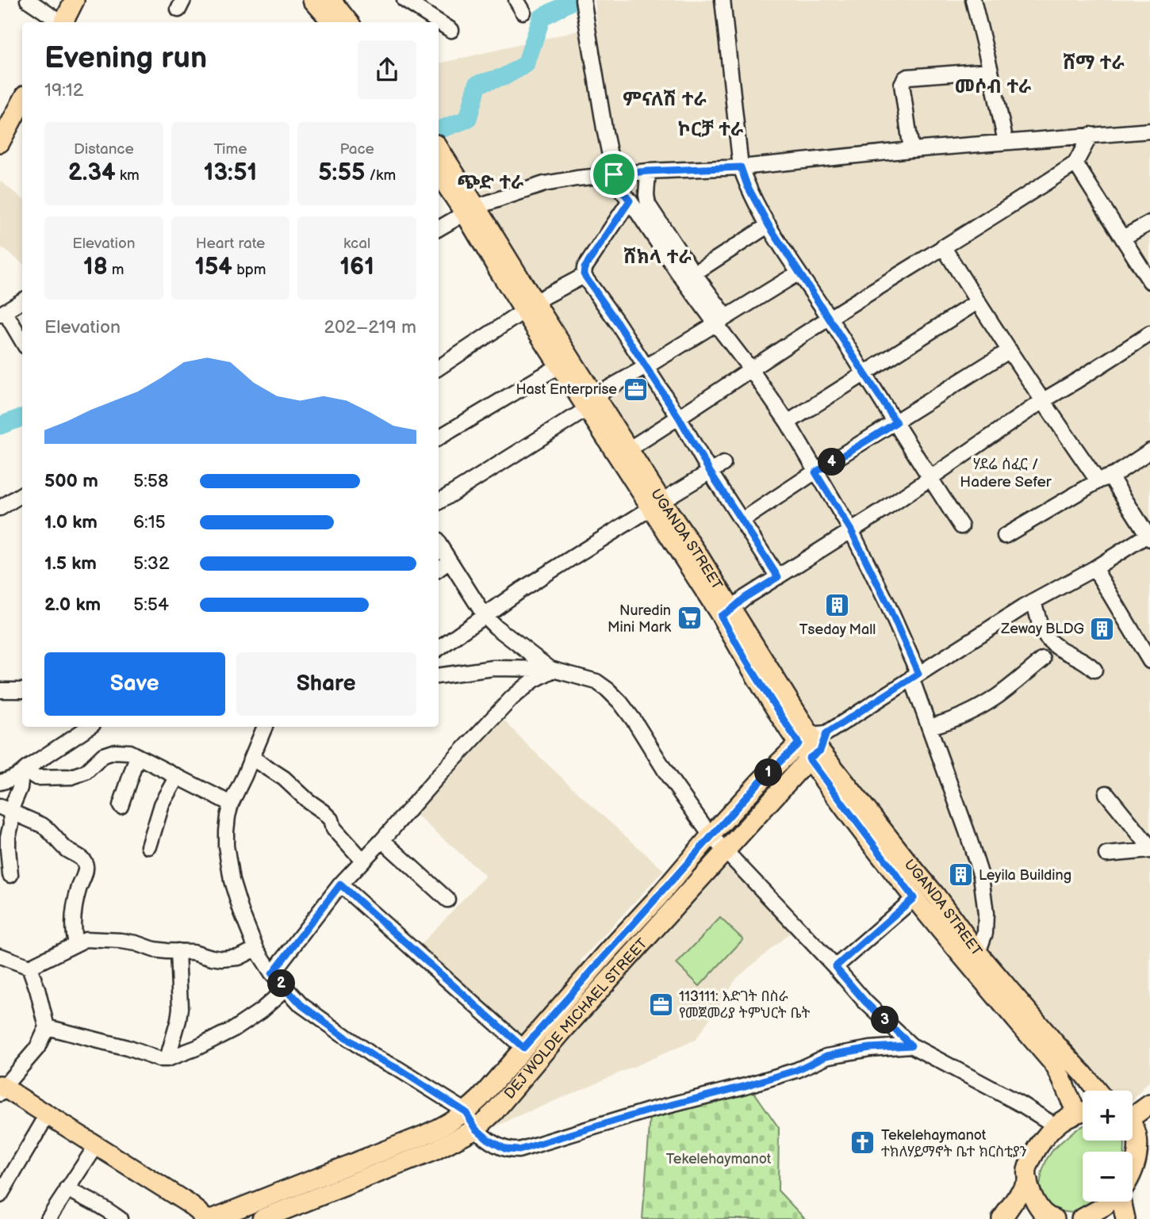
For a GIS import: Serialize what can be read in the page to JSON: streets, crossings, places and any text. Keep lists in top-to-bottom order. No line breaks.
{"streets":{"main road":["UGANDA STREET","DEJ WOLDE MICHAEL STREET"]},"crossings":[["UGANDA STREET","DEJ WOLDE MICHAEL STREET"]],"districts":["ሸማ ተራ","መሶብ ተራ","ምናለሽ ተራ","ኮርቻ ተራ","ጭድ ተራ","ሸክላ ተራ","ሃደሬ ሰፈር / Hadere Sefer"],"parks":["Tekelehaymanot"],"places":{"office":["Hast Enterprise","113111: እድገት በስራ የመጀመሪያ ትምህርት ቤት"],"building":["Tseday Mall","Zeway BLDG","Leyila Building"],"supermarket":["Nuredin Mini Mark"],"church":["Tekelehaymanot ተክለሃይማኖት ቤተ ክርስቲያን"]},"page":{"heading":["Evening run","19:12"],"stats":[["Distance","2.34 km"],["Time","13:51"],["Pace","5:55 /km"],["Elevation","18 m"],["Heart rate","154 bpm"],["kcal","161"]],"chart":["Elevation","202–219 m"],"pins":["4","1","2","3"],"list":[{"name":"500 m","note":"5:58"},{"name":"1.0 km","note":"6:15"},{"name":"1.5 km","note":"5:32"},{"name":"2.0 km","note":"5:54"}],"buttons":["Save","Share"],"map_buttons":["+","−"]}}
